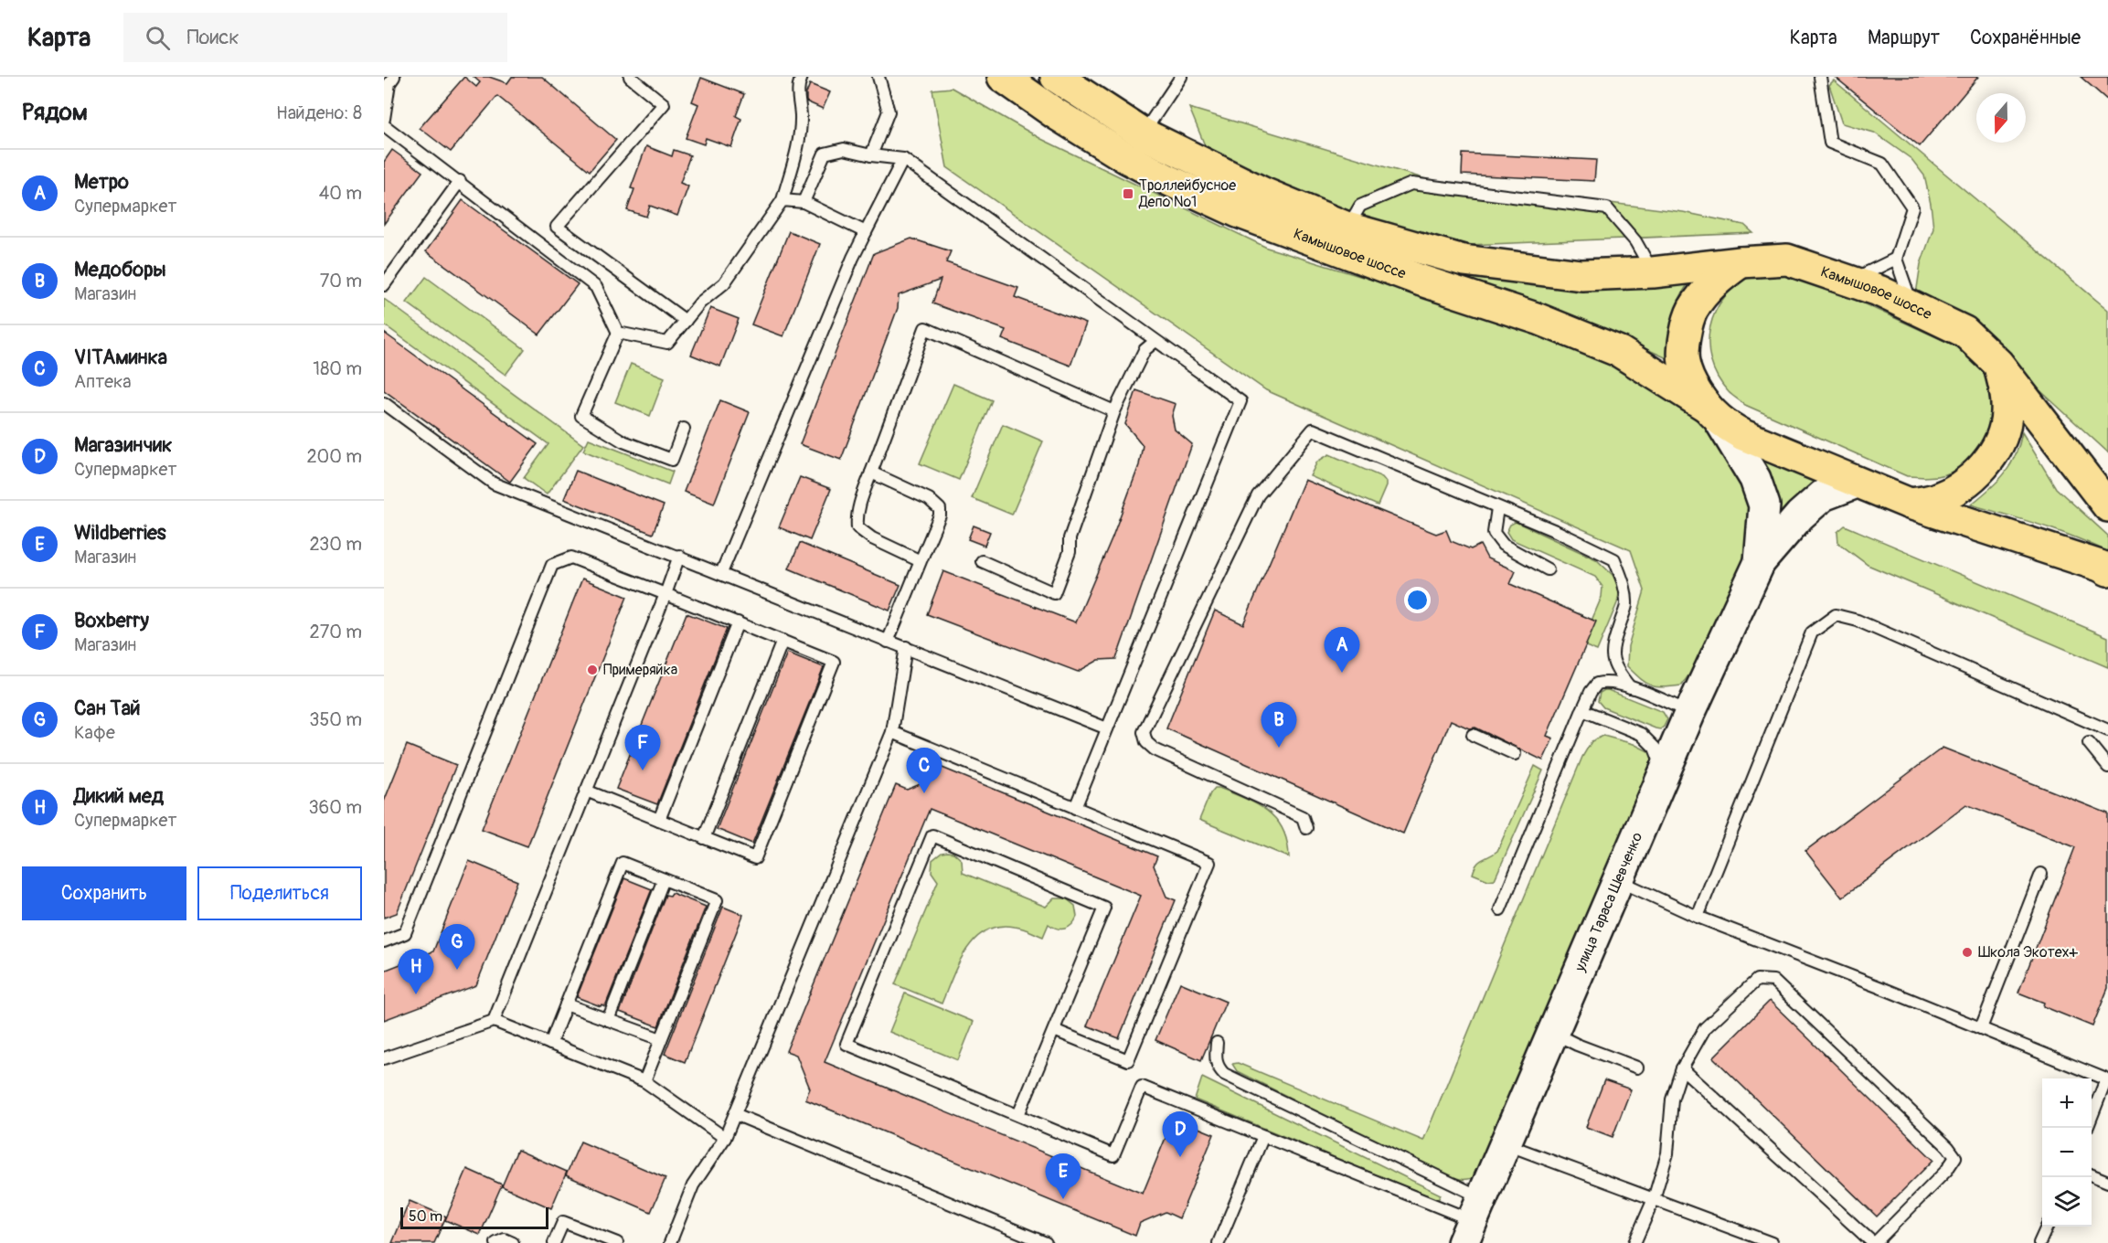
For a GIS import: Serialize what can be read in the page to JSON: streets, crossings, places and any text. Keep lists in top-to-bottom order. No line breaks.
{"streets":{"main road":["Камышовое шоссе","улица Тараса Шевченко"]},"crossings":[["Камышовое шоссе","улица Тараса Шевченко"]],"places":{"transit":["Троллейбусное Депо №1"],"other":["Примеряйка","Школа Экотех+"]},"scale_bar":"50 m","north":"bottom","page":{"header":"Карта","search":"Поиск","nav":["Карта","Маршрут","Сохранённые"],"heading":["Рядом","Найдено: 8"],"list":[{"mark":"A","name":"Метро","note":"Супермаркет","value":"40 m"},{"mark":"B","name":"Медоборы","note":"Магазин","value":"70 m"},{"mark":"C","name":"VITAминка","note":"Аптека","value":"180 m"},{"mark":"D","name":"Магазинчик","note":"Супермаркет","value":"200 m"},{"mark":"E","name":"Wildberries","note":"Магазин","value":"230 m"},{"mark":"F","name":"Boxberry","note":"Магазин","value":"270 m"},{"mark":"G","name":"Сан Тай","note":"Кафе","value":"350 m"},{"mark":"H","name":"Дикий мед","note":"Супермаркет","value":"360 m"}],"pins":["A","B","F","C","G","H","D","E"],"buttons":["Сохранить","Поделиться"],"map_buttons":["+","−"],"scale":"50 m"}}
